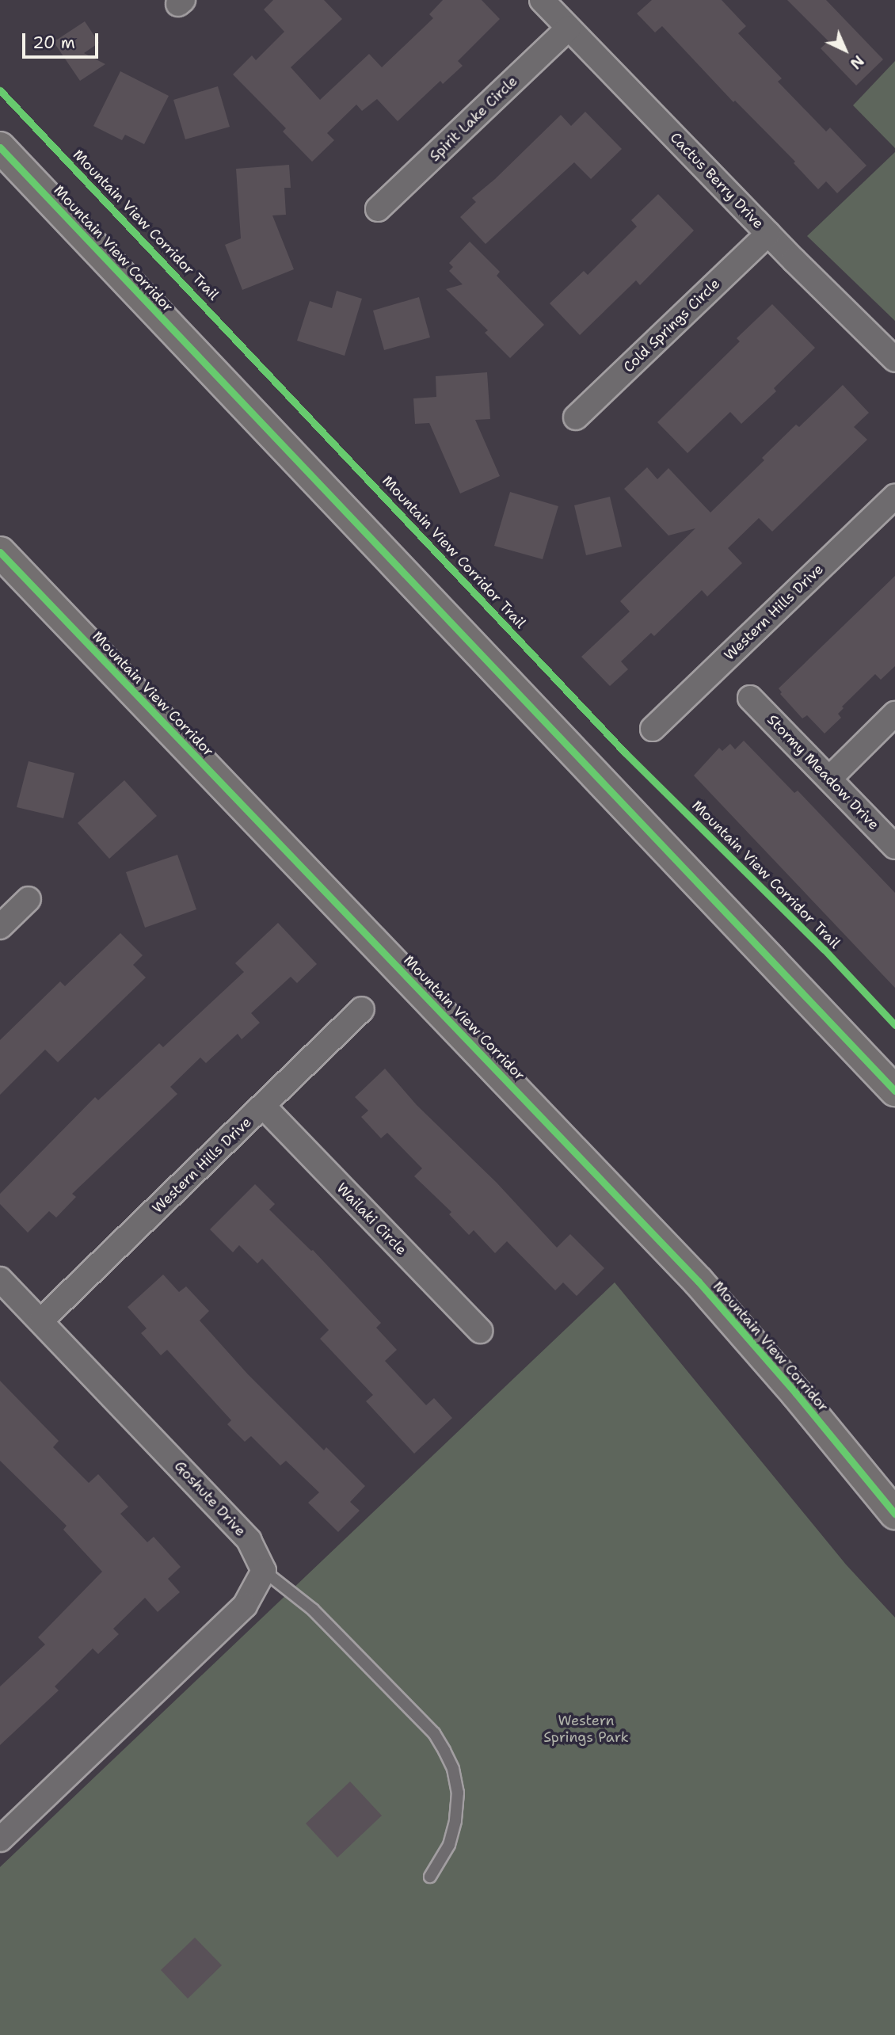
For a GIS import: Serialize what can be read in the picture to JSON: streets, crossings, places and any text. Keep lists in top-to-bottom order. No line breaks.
{"streets":{"highway":["Mountain View Corridor"],"street":["Spirit Lake Circle","Cactus Berry Drive","Cold Springs Circle","Western Hills Drive","Stormy Meadow Drive","Wailaki Circle","Goshute Drive"],"cycle path":["Mountain View Corridor Trail"]},"crossings":[["Spirit Lake Circle","Cactus Berry Drive"],["Cactus Berry Drive","Cold Springs Circle"],["Western Hills Drive","Wailaki Circle"],["Western Hills Drive","Goshute Drive"]],"parks":["Western Springs Park"],"scale_bar":"20 m","north":"bottom right"}
